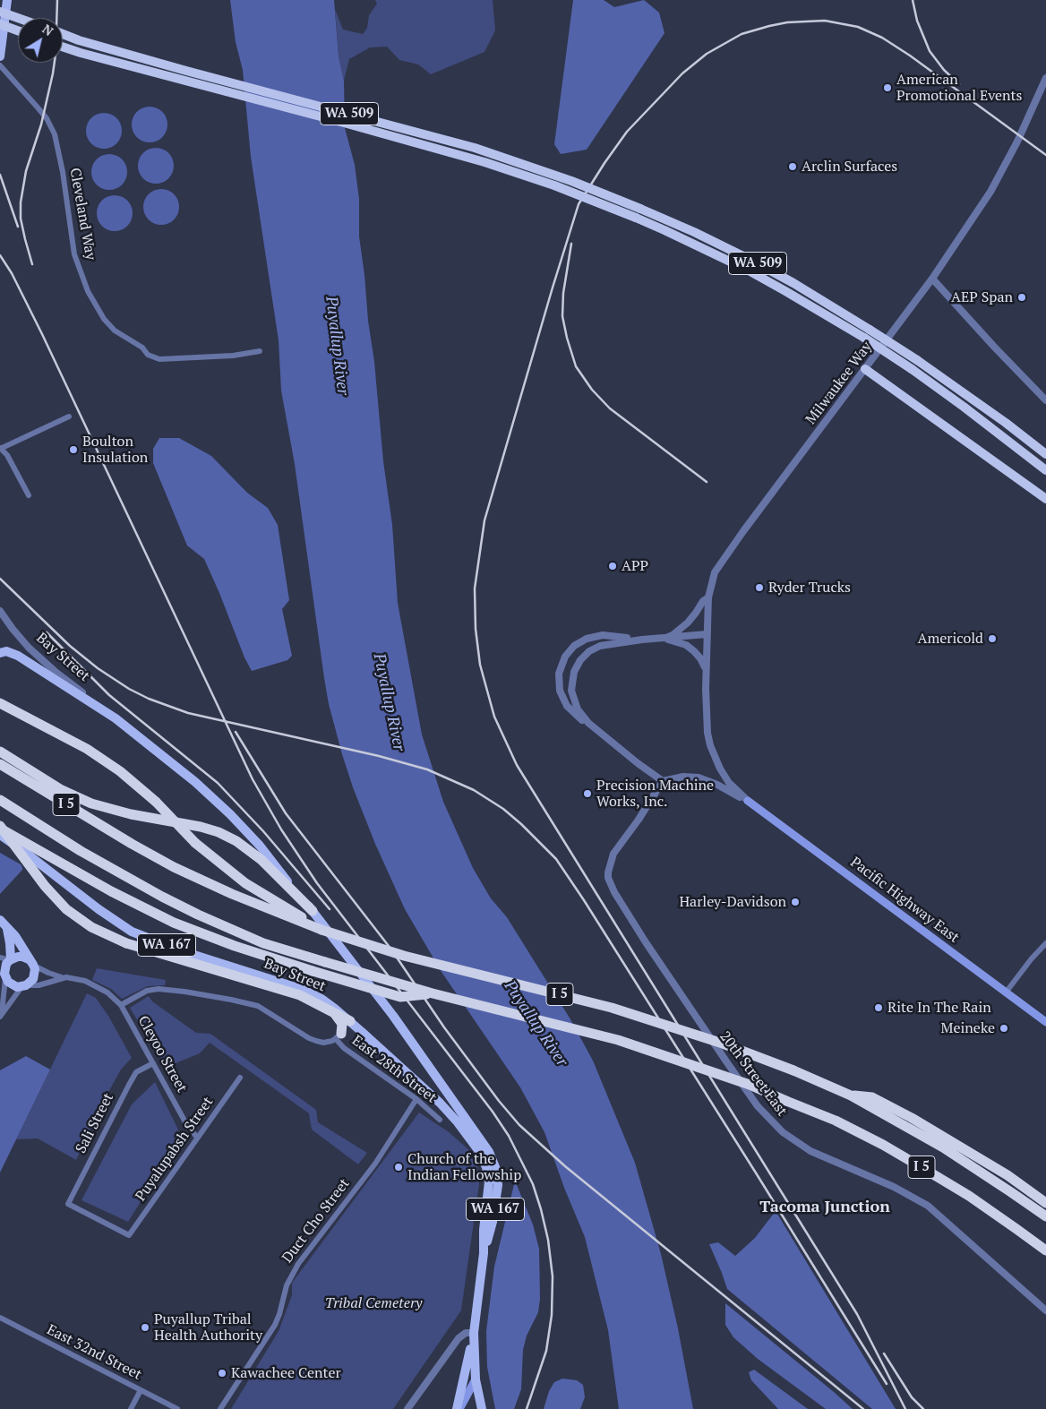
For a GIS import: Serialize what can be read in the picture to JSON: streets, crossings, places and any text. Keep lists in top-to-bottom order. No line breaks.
{"streets":{"highway":["WA 509","I 5"],"main road":["Bay Street","Pacific Highway East","WA 167"],"street":["Cleveland Way","Milwaukee Way","Cleyoo Street","East 28th Street","20th Street East","Sali Street","Puyalupabsh Street","Duct Cho Street","East 32nd Street"]},"crossings":[["Milwaukee Way","Pacific Highway East"],["Bay Street","WA 167"],["Cleyoo Street","Sali Street"],["Cleyoo Street","Puyalupabsh Street"],["East 28th Street","Duct Cho Street"],["Sali Street","Puyalupabsh Street"]],"districts":["Tacoma Junction"],"water":["Puyallup River"],"parks":["Tribal Cemetery"],"places":["American Promotional Events","Arclin Surfaces","AEP Span","Boulton Insulation","APP","Ryder Trucks","Americold","Precision Machine Works, Inc.","Harley-Davidson","Rite In The Rain","Meineke","Church of the Indian Fellowship","Puyallup Tribal Health Authority","Kawachee Center"],"north":"top right"}
